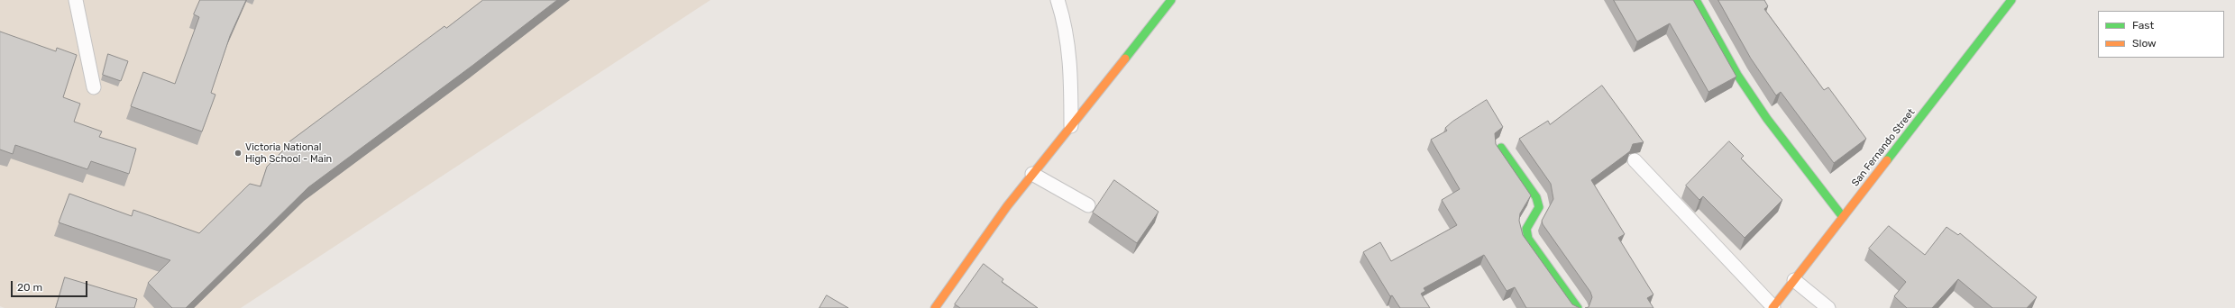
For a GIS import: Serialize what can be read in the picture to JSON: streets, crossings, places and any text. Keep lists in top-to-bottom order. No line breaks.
{"streets":{"street":["San Fernando Street"]},"places":["Victoria National High School - Main"],"legend":["Fast","Slow"],"scale_bar":"20 m"}
